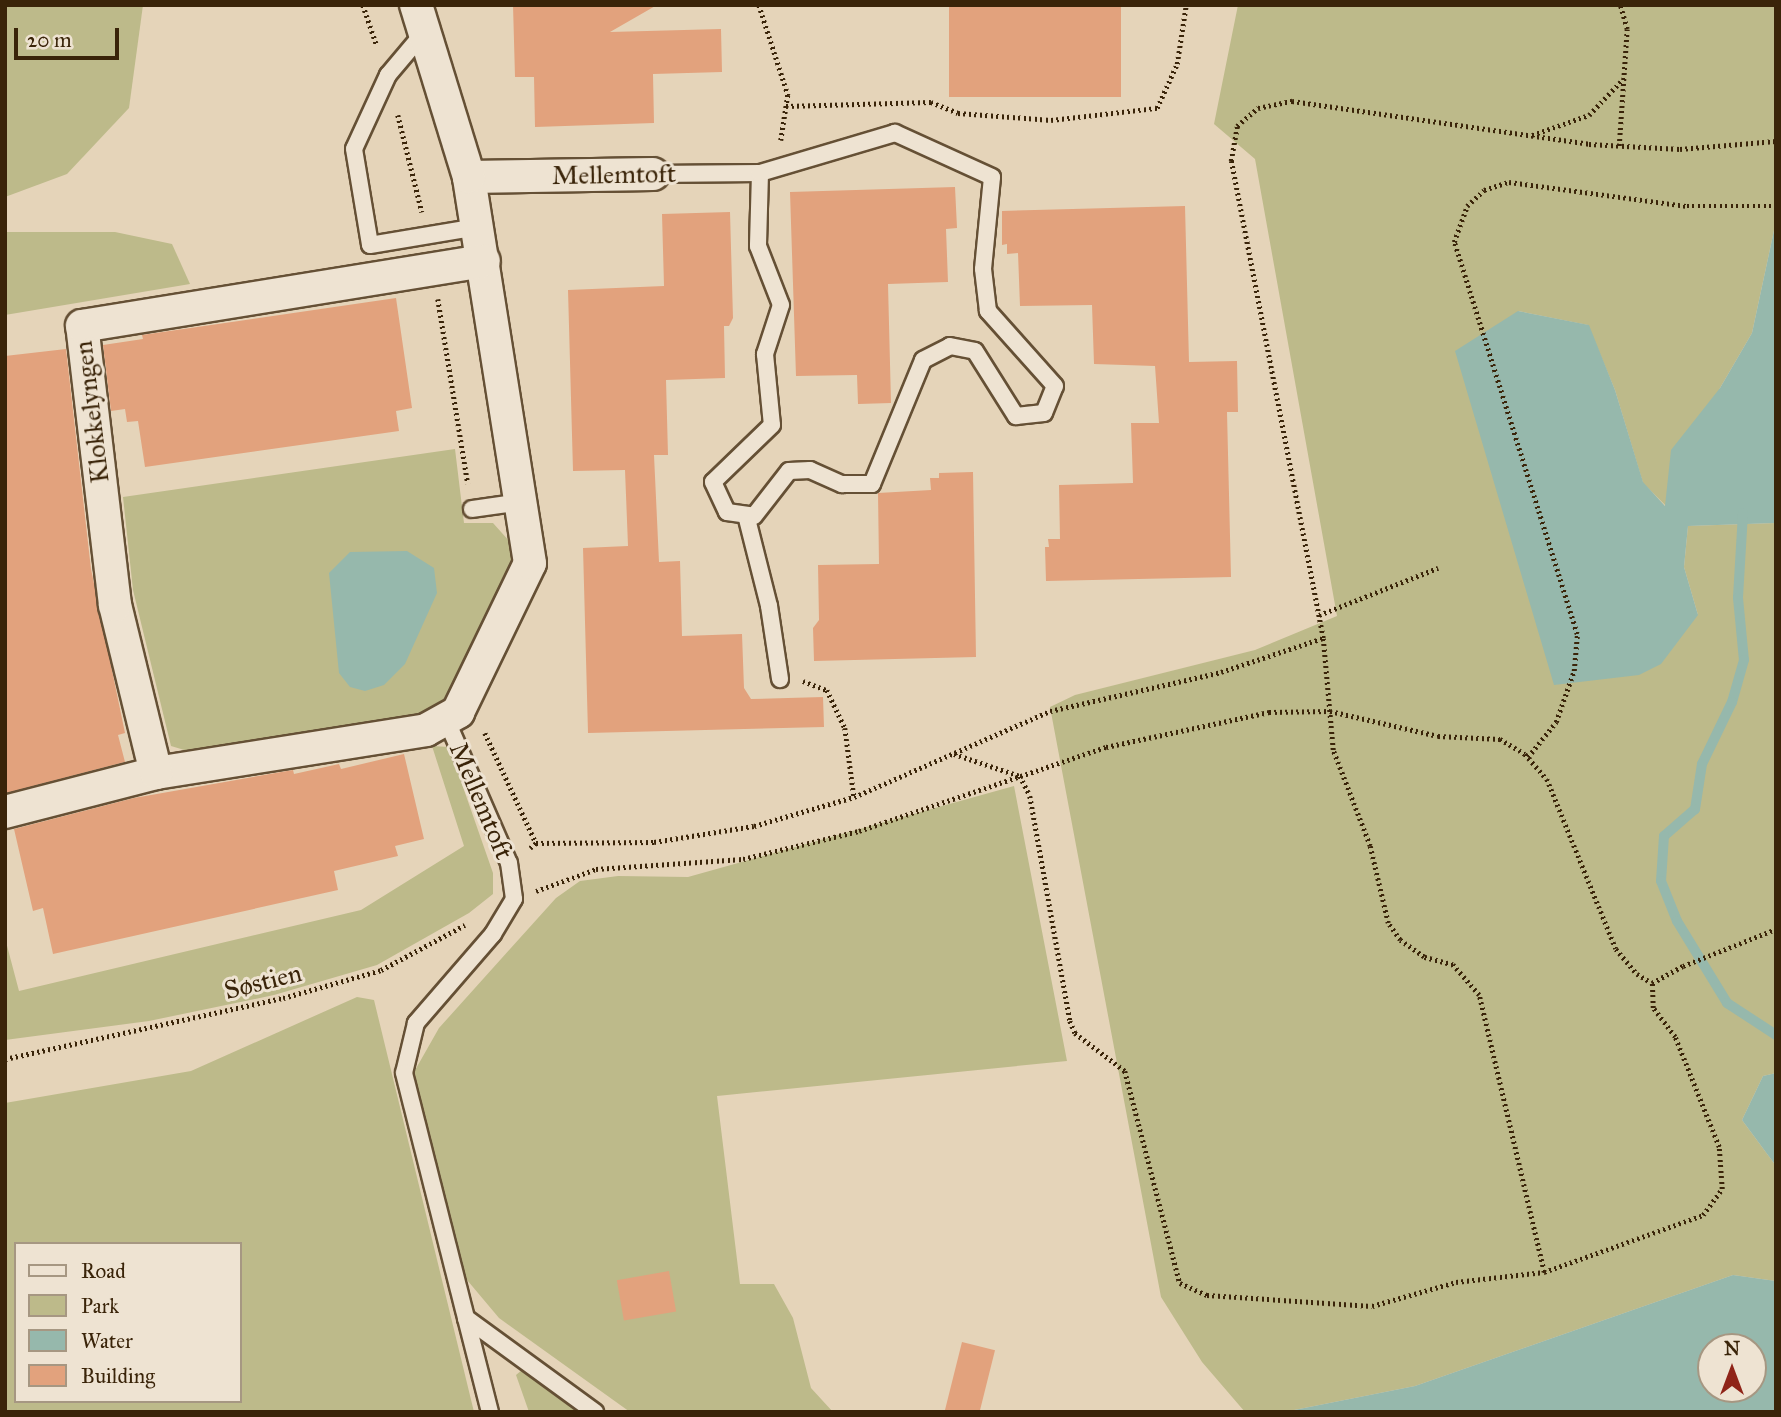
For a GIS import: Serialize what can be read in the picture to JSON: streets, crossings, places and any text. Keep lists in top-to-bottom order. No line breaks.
{"streets":{"street":["Mellemtoft","Klokkelyngen"],"path":["Søstien"]},"crossings":[["Mellemtoft","Klokkelyngen"],["Mellemtoft","Søstien"]],"legend":["Road","Park","Water","Building"],"scale_bar":"20 m","north":"top"}
